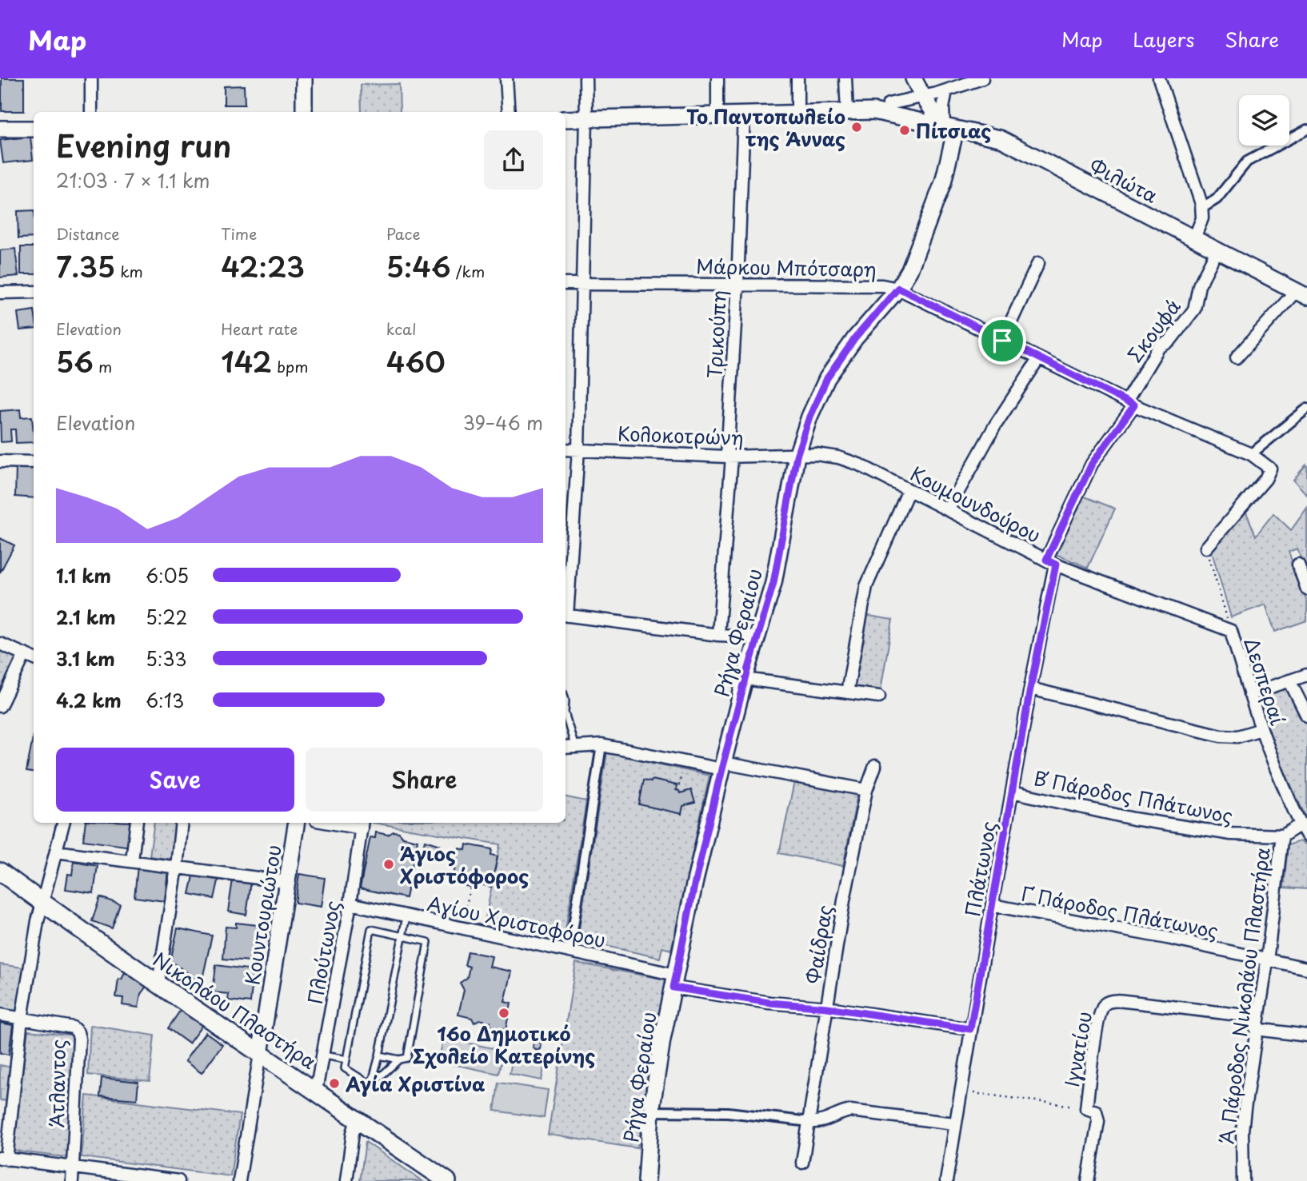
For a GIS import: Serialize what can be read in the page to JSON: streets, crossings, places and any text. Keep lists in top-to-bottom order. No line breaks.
{"streets":{"main road":["Νικολάου Πλαστήρα"],"street":["Φιλώτα","Μάρκου Μπότσαρη","Σκουφά","Τρικούπη","Κολοκοτρώνη","Κουμουνδούρου","Ρήγα Φεραίου","Δεσπεραί","Β΄ Πάροδος Πλάτωνος","Πλάτωνος","Γ΄ Πάροδος Πλάτωνος","Κουντουριώτου","Αγίου Χριστοφόρου","Φαίδρας","Πλούτωνος","Α΄ Πάροδος Νικολάου Πλαστήρα","Ιγνατίου","Άτλαντος"]},"crossings":[["Φιλώτα","Σκουφά"],["Φιλώτα","Ρήγα Φεραίου"],["Μάρκου Μπότσαρη","Σκουφά"],["Μάρκου Μπότσαρη","Τρικούπη"],["Μάρκου Μπότσαρη","Ρήγα Φεραίου"],["Σκουφά","Κουμουνδούρου"],["Σκουφά","Πλάτωνος"],["Τρικούπη","Κολοκοτρώνη"],["Κολοκοτρώνη","Κουμουνδούρου"],["Κολοκοτρώνη","Ρήγα Φεραίου"],["Κουμουνδούρου","Ρήγα Φεραίου"],["Κουμουνδούρου","Δεσπεραί"],["Κουμουνδούρου","Πλάτωνος"],["Ρήγα Φεραίου","Αγίου Χριστοφόρου"],["Δεσπεραί","Α΄ Πάροδος Νικολάου Πλαστήρα"],["Β΄ Πάροδος Πλάτωνος","Πλάτωνος"],["Β΄ Πάροδος Πλάτωνος","Α΄ Πάροδος Νικολάου Πλαστήρα"],["Πλάτωνος","Γ΄ Πάροδος Πλάτωνος"],["Πλάτωνος","Αγίου Χριστοφόρου"],["Γ΄ Πάροδος Πλάτωνος","Α΄ Πάροδος Νικολάου Πλαστήρα"],["Κουντουριώτου","Νικολάου Πλαστήρα"],["Αγίου Χριστοφόρου","Φαίδρας"],["Αγίου Χριστοφόρου","Πλούτωνος"],["Πλούτωνος","Νικολάου Πλαστήρα"],["Α΄ Πάροδος Νικολάου Πλαστήρα","Ιγνατίου"]],"places":["Το Παντοπωλείο της Άννας","Πίτσιας","Άγιος Χριστόφορος","16ο Δημοτικό Σχολείο Κατερίνης","Αγία Χριστίνα"],"page":{"header":"Map","nav":["Map","Layers","Share"],"heading":["Evening run","21:03 · 7 × 1.1 km"],"stats":[["Distance","7.35 km"],["Time","42:23"],["Pace","5:46 /km"],["Elevation","56 m"],["Heart rate","142 bpm"],["kcal","460"]],"chart":["Elevation","39–46 m"],"list":[{"name":"1.1 km","note":"6:05"},{"name":"2.1 km","note":"5:22"},{"name":"3.1 km","note":"5:33"},{"name":"4.2 km","note":"6:13"}],"buttons":["Save","Share"]}}
